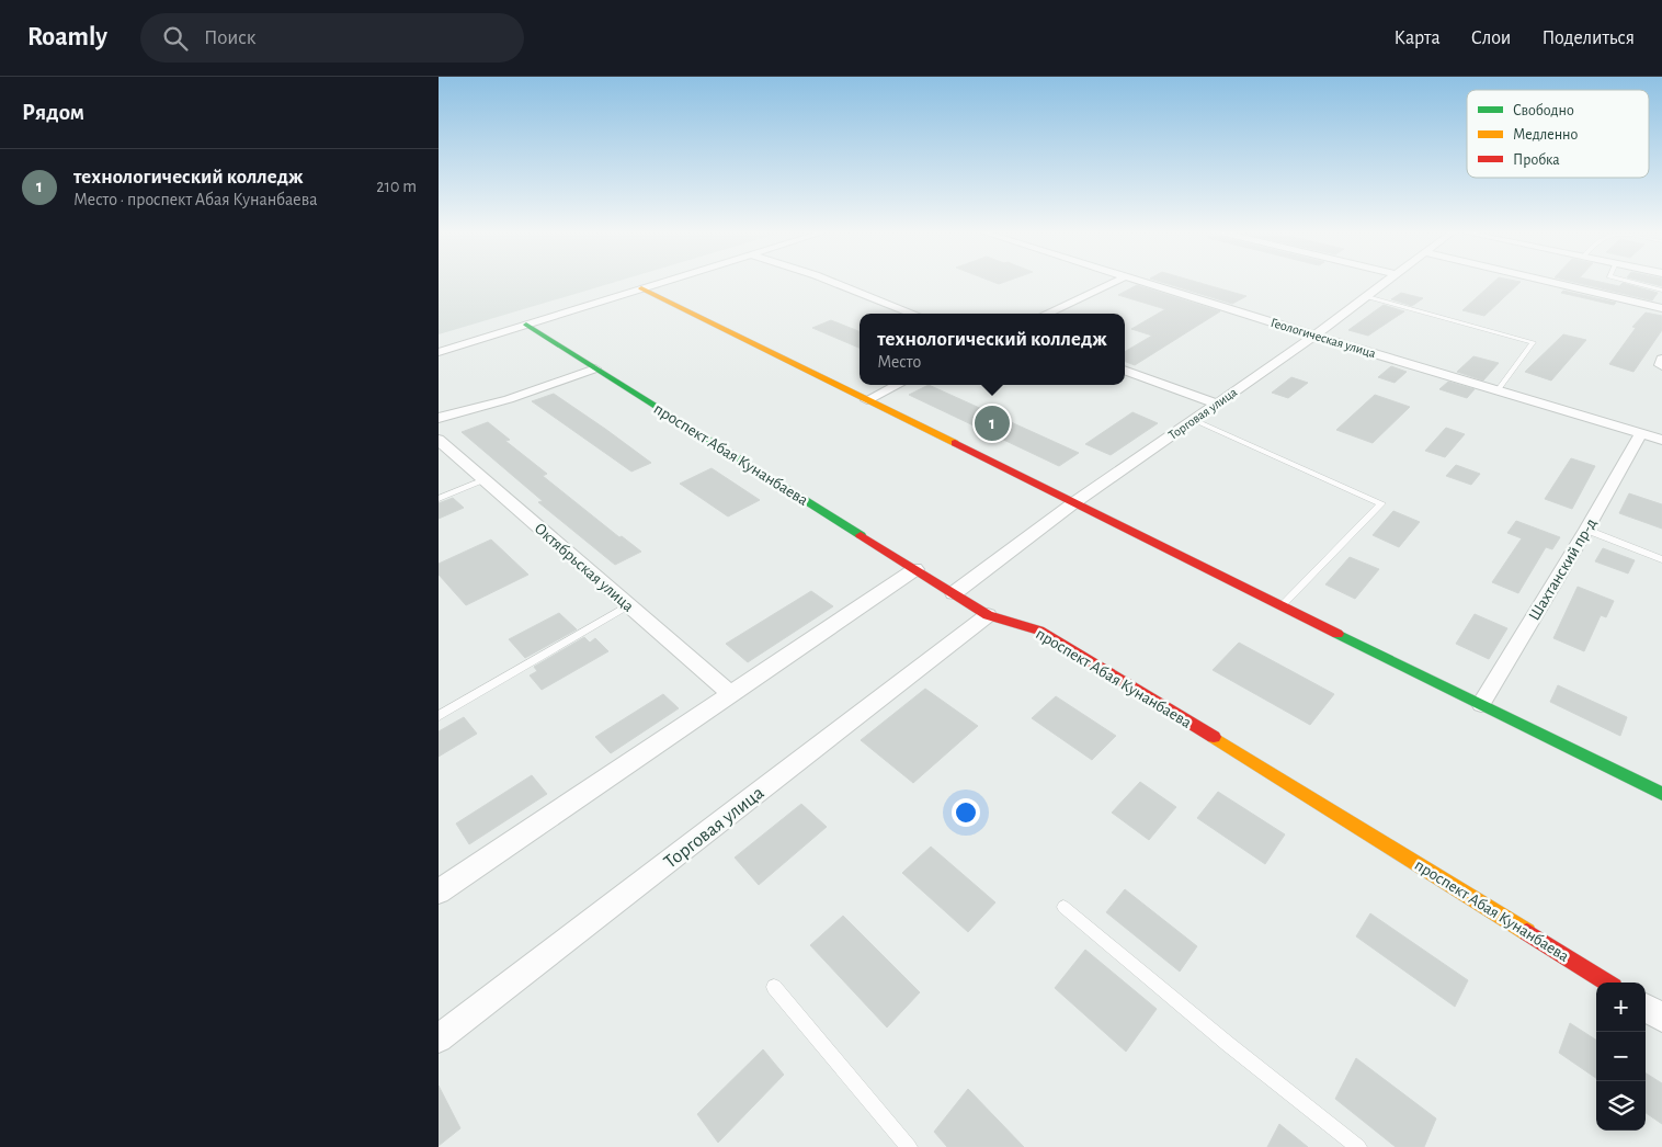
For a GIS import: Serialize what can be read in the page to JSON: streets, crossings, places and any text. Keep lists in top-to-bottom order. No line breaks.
{"streets":{"street":["Геологическая улица","Торговая улица","проспект Абая Кунанбаева","Октябрьская улица","Шахтанский пр-д"]},"crossings":[["Геологическая улица","Торговая улица"],["Геологическая улица","Шахтанский пр-д"],["Торговая улица","проспект Абая Кунанбаева"]],"legend":["Свободно","Медленно","Пробка"],"page":{"header":"Roamly","search":"Поиск","nav":["Карта","Слои","Поделиться"],"heading":"Рядом","list":[{"mark":"1","name":"технологический колледж","note":"Место · проспект Абая Кунанбаева","value":"210 m"}],"popup":["технологический колледж","Место"],"pins":"1","map_buttons":["+","−"]}}
